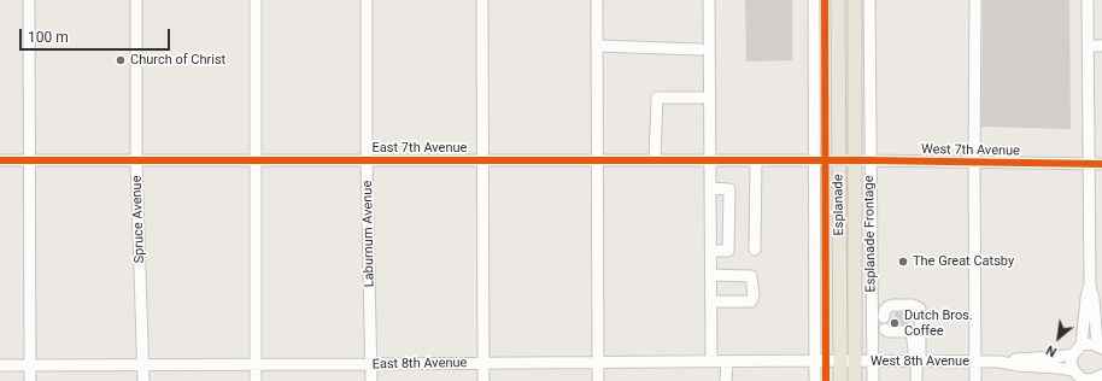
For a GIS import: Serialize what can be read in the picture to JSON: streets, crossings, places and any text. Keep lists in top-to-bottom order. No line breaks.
{"streets":{"main road":["Esplanade"],"street":["East 7th Avenue","West 7th Avenue","Spruce Avenue","Laburnum Avenue","Esplanade Frontage","West 8th Avenue","East 8th Avenue"]},"crossings":[["East 7th Avenue","West 7th Avenue"],["East 7th Avenue","Esplanade"],["East 7th Avenue","Spruce Avenue"],["East 7th Avenue","Laburnum Avenue"],["West 7th Avenue","Esplanade"],["West 7th Avenue","Esplanade Frontage"],["Esplanade","West 8th Avenue"],["Esplanade","East 8th Avenue"],["Spruce Avenue","East 8th Avenue"],["Laburnum Avenue","East 8th Avenue"],["Esplanade Frontage","West 8th Avenue"],["West 8th Avenue","East 8th Avenue"]],"places":["Church of Christ","The Great Catsby","Dutch Bros. Coffee"],"scale_bar":"100 m","north":"bottom left"}
